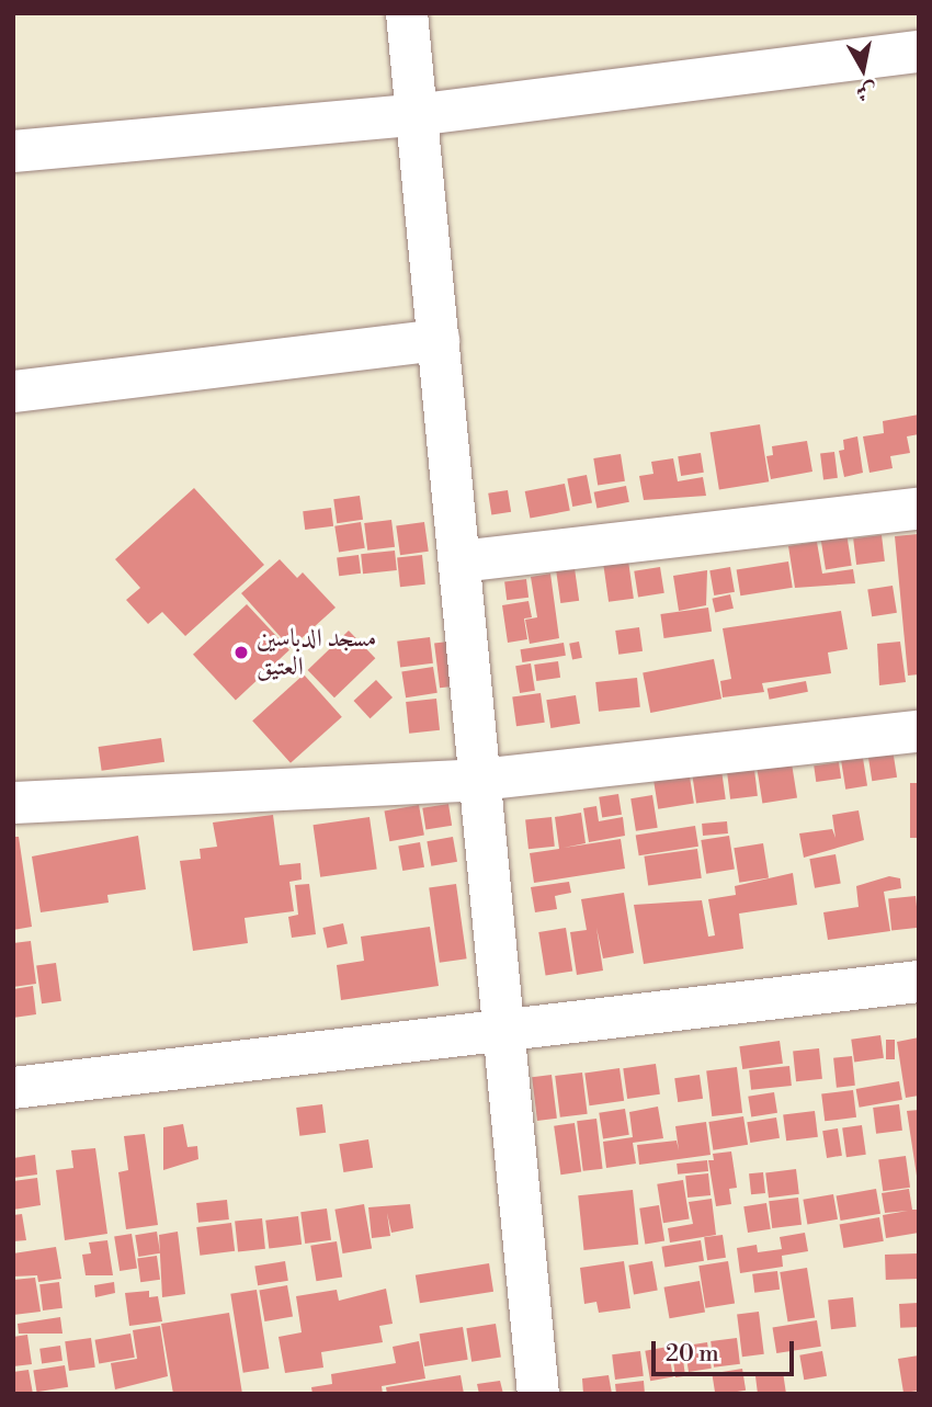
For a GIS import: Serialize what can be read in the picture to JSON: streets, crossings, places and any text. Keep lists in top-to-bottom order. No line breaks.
{"places":["مسجد الدباسين العتيق"],"scale_bar":"20 m","north":"bottom"}
